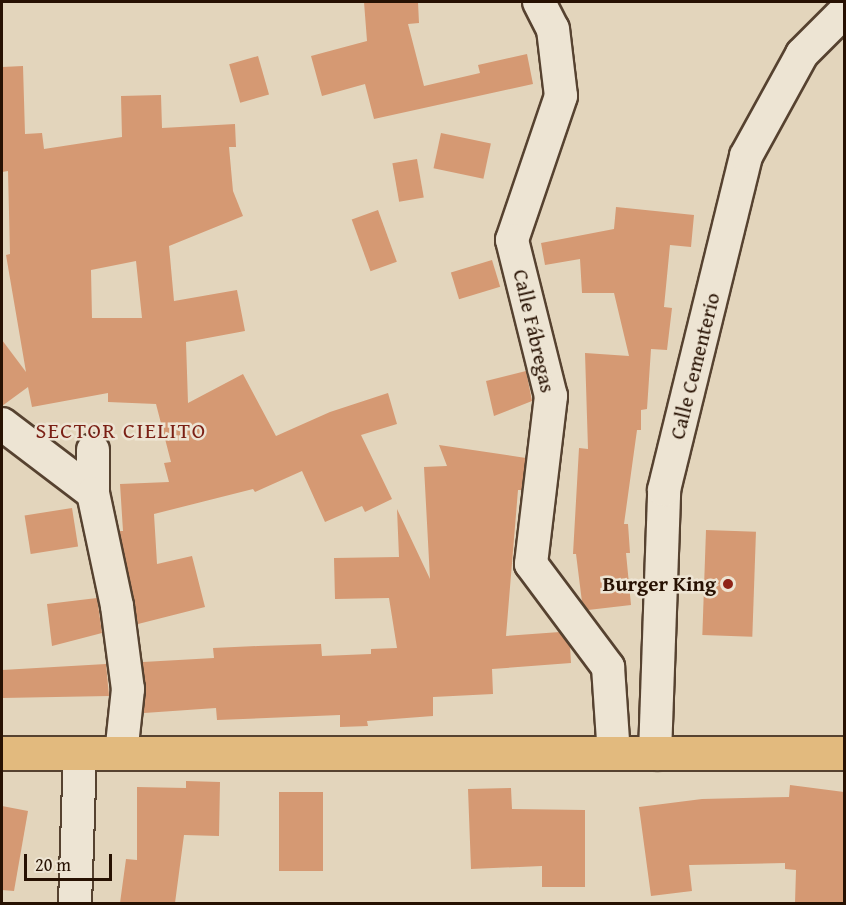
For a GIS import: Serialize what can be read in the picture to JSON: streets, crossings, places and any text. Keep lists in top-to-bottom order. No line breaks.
{"streets":{"street":["Calle Fábregas","Calle Cementerio"]},"districts":["SECTOR CIELITO"],"places":["Burger King"],"scale_bar":"20 m"}
